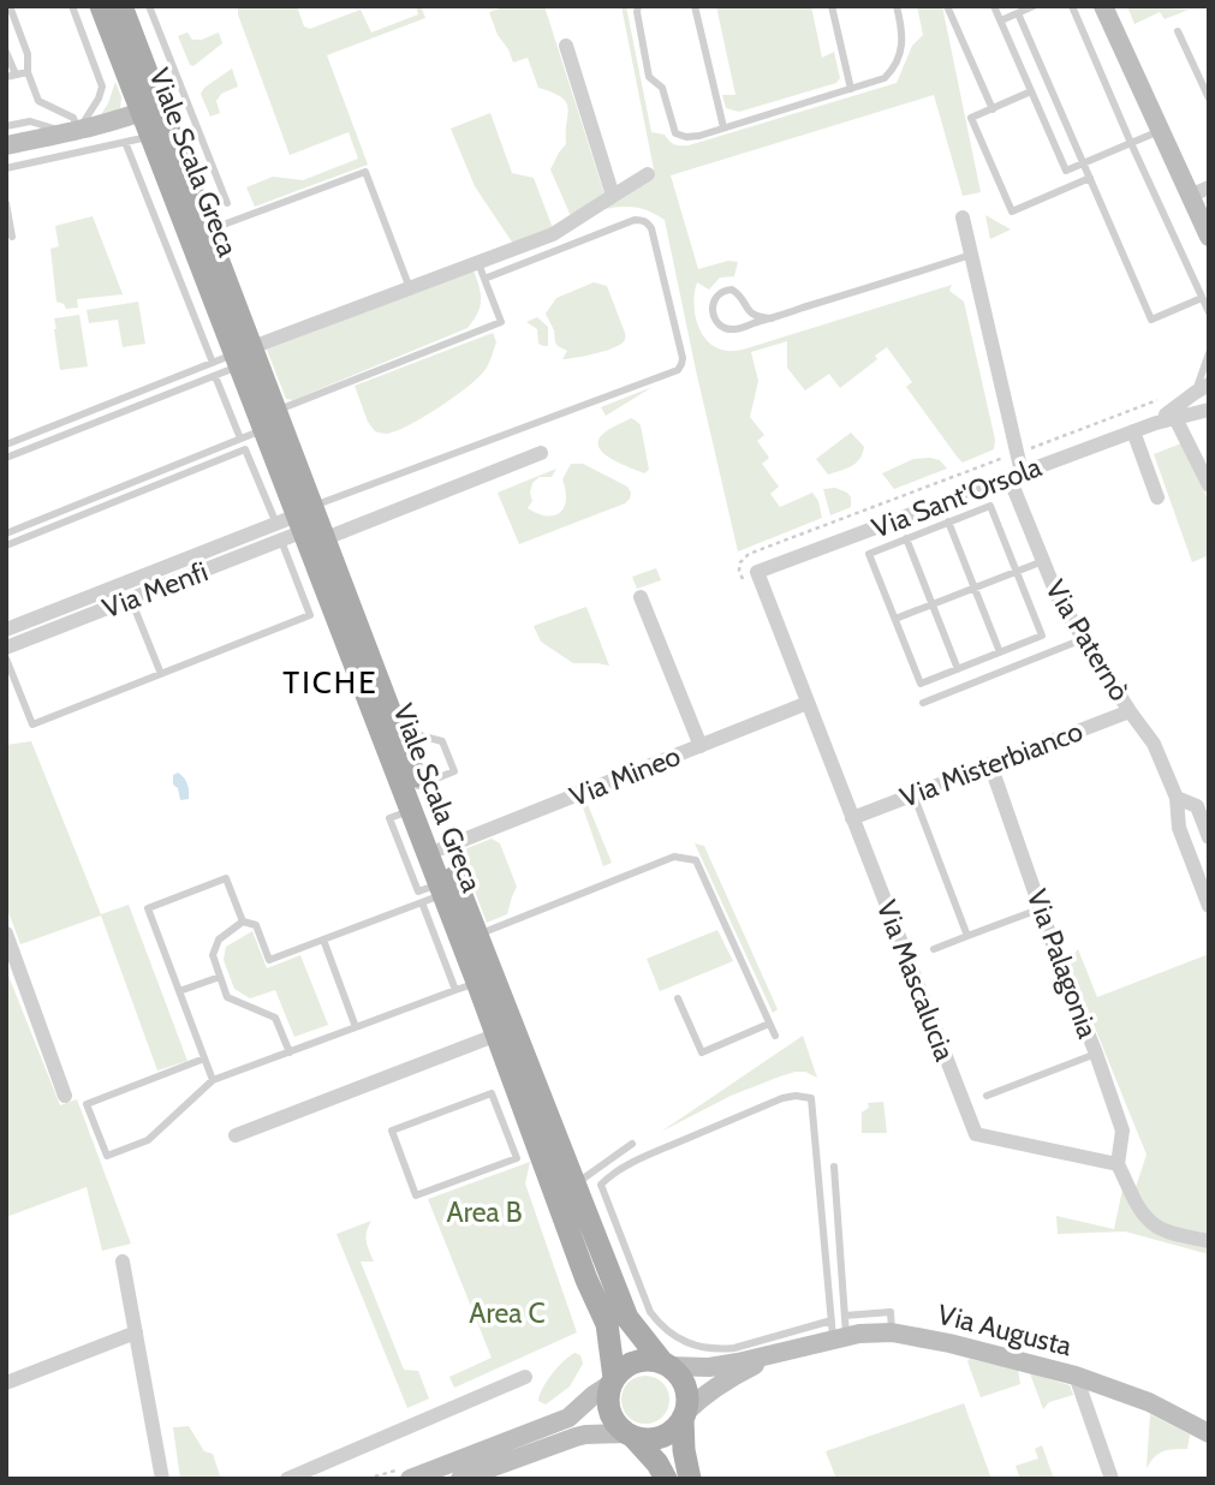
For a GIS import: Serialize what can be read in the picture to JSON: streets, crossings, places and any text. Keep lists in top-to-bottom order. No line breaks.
{"streets":{"main road":["Viale Scala Greca"],"street":["Via Sant'Orsola","Via Menfi","Via Paternò","Via Misterbianco","Via Mineo","Via Palagonia","Via Mascalucia","Via Augusta"]},"crossings":[["Viale Scala Greca","Via Menfi"],["Viale Scala Greca","Via Mineo"],["Via Sant'Orsola","Via Paternò"],["Via Sant'Orsola","Via Mascalucia"],["Via Paternò","Via Misterbianco"],["Via Misterbianco","Via Palagonia"],["Via Misterbianco","Via Mascalucia"],["Via Mineo","Via Mascalucia"],["Via Palagonia","Via Mascalucia"]],"districts":["TICHE"],"parks":["Area B","Area C"]}
